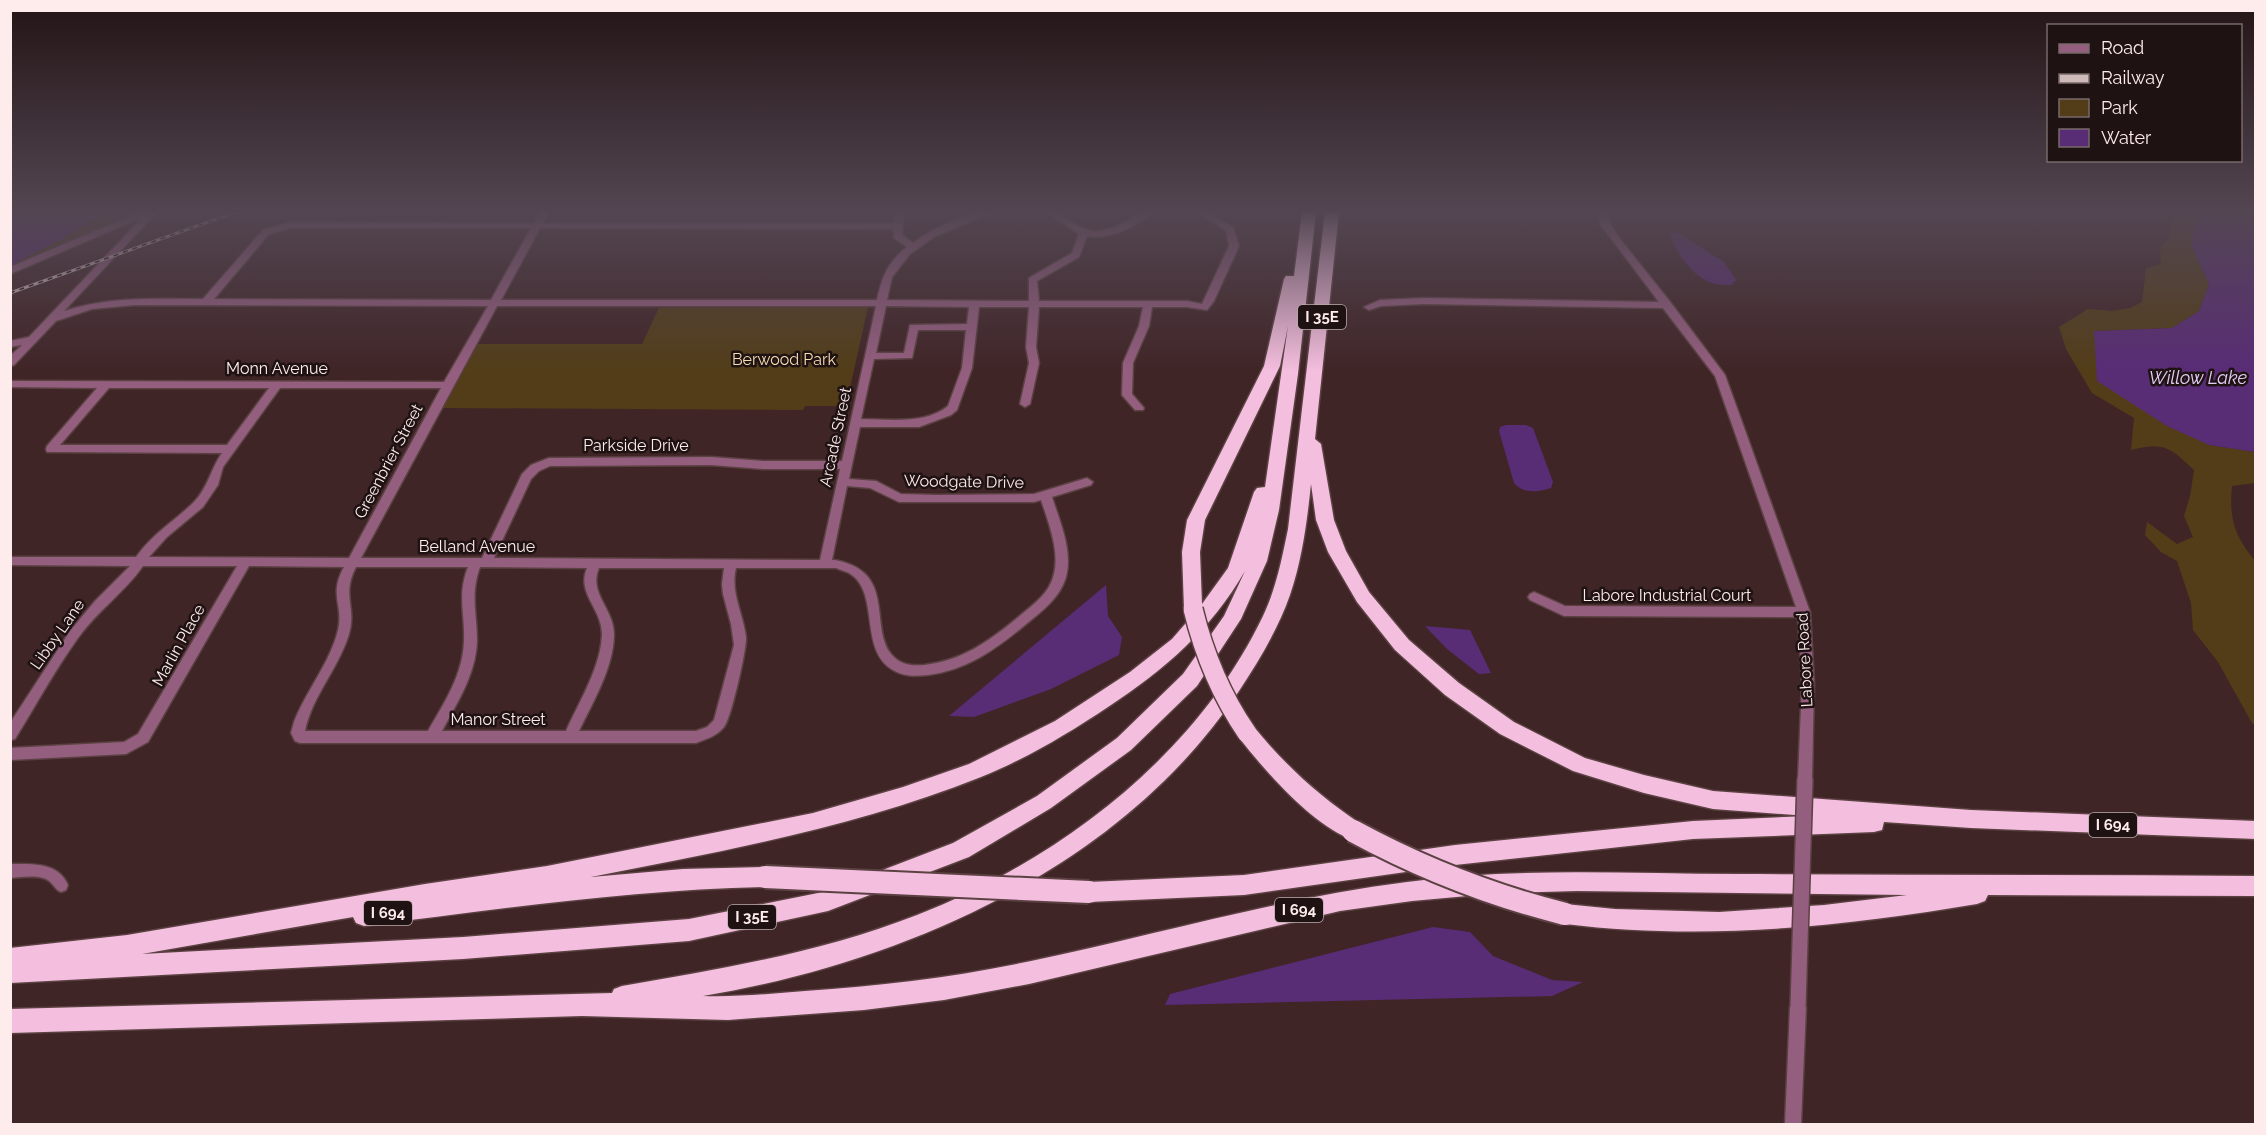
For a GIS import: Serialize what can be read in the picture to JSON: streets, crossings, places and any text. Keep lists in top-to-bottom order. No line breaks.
{"streets":{"highway":["I 35E","I 694"],"street":["Monn Avenue","Arcade Street","Parkside Drive","Greenbrier Street","Woodgate Drive","Belland Avenue","Labore Industrial Court","Libby Lane","Marlin Place","Labore Road","Manor Street"]},"crossings":[["I 35E","I 694"],["Monn Avenue","Greenbrier Street"],["Arcade Street","Parkside Drive"],["Arcade Street","Woodgate Drive"],["Arcade Street","Belland Avenue"],["Parkside Drive","Belland Avenue"],["Parkside Drive","Manor Street"],["Greenbrier Street","Belland Avenue"],["Greenbrier Street","Manor Street"],["Woodgate Drive","Belland Avenue"],["Belland Avenue","Libby Lane"],["Belland Avenue","Marlin Place"],["Belland Avenue","Manor Street"],["Labore Industrial Court","Labore Road"]],"water":["Willow Lake"],"parks":["Berwood Park"],"legend":["Road","Railway","Park","Water"]}
